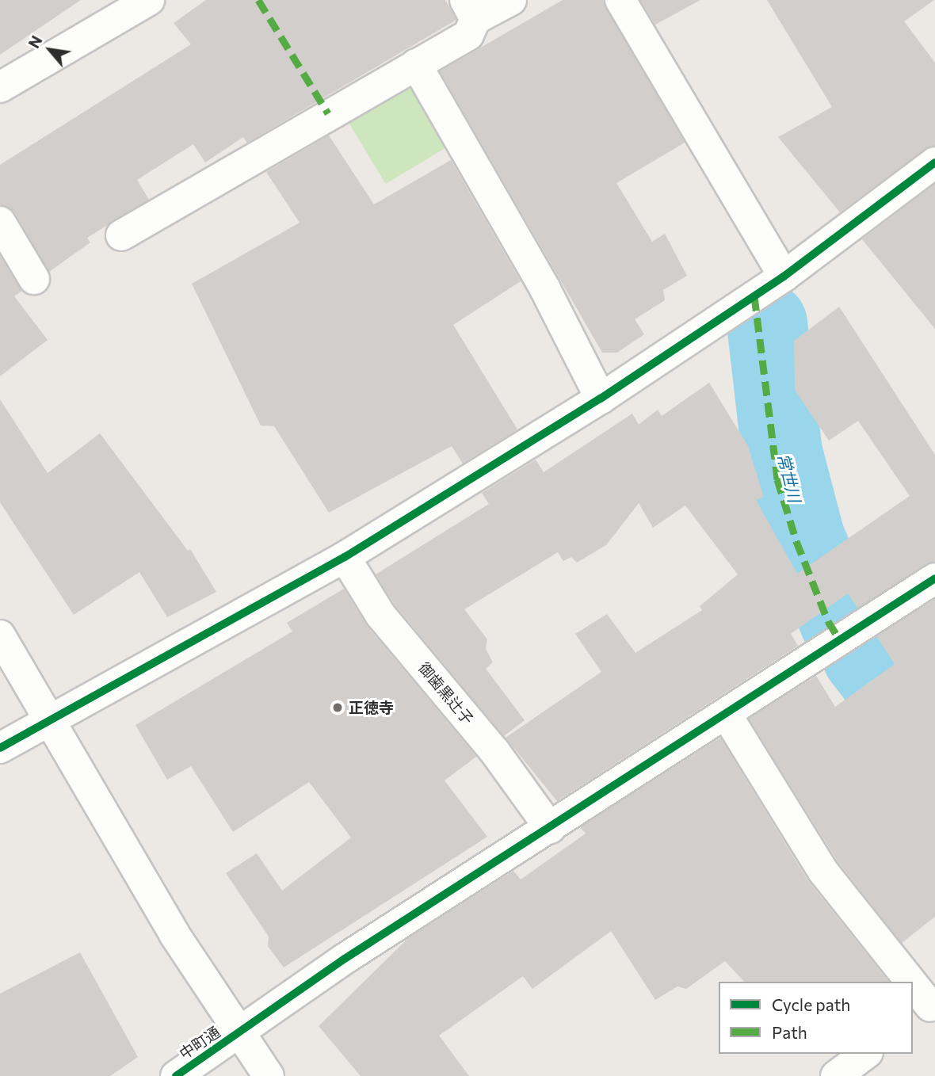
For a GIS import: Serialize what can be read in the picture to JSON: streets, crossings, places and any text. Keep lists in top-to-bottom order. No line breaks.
{"streets":{"street":["御歯黒辻子","中町通"]},"crossings":[["御歯黒辻子","中町通"]],"water":["常世川"],"places":["正徳寺"],"legend":["Cycle path","Path"],"north":"top left"}
